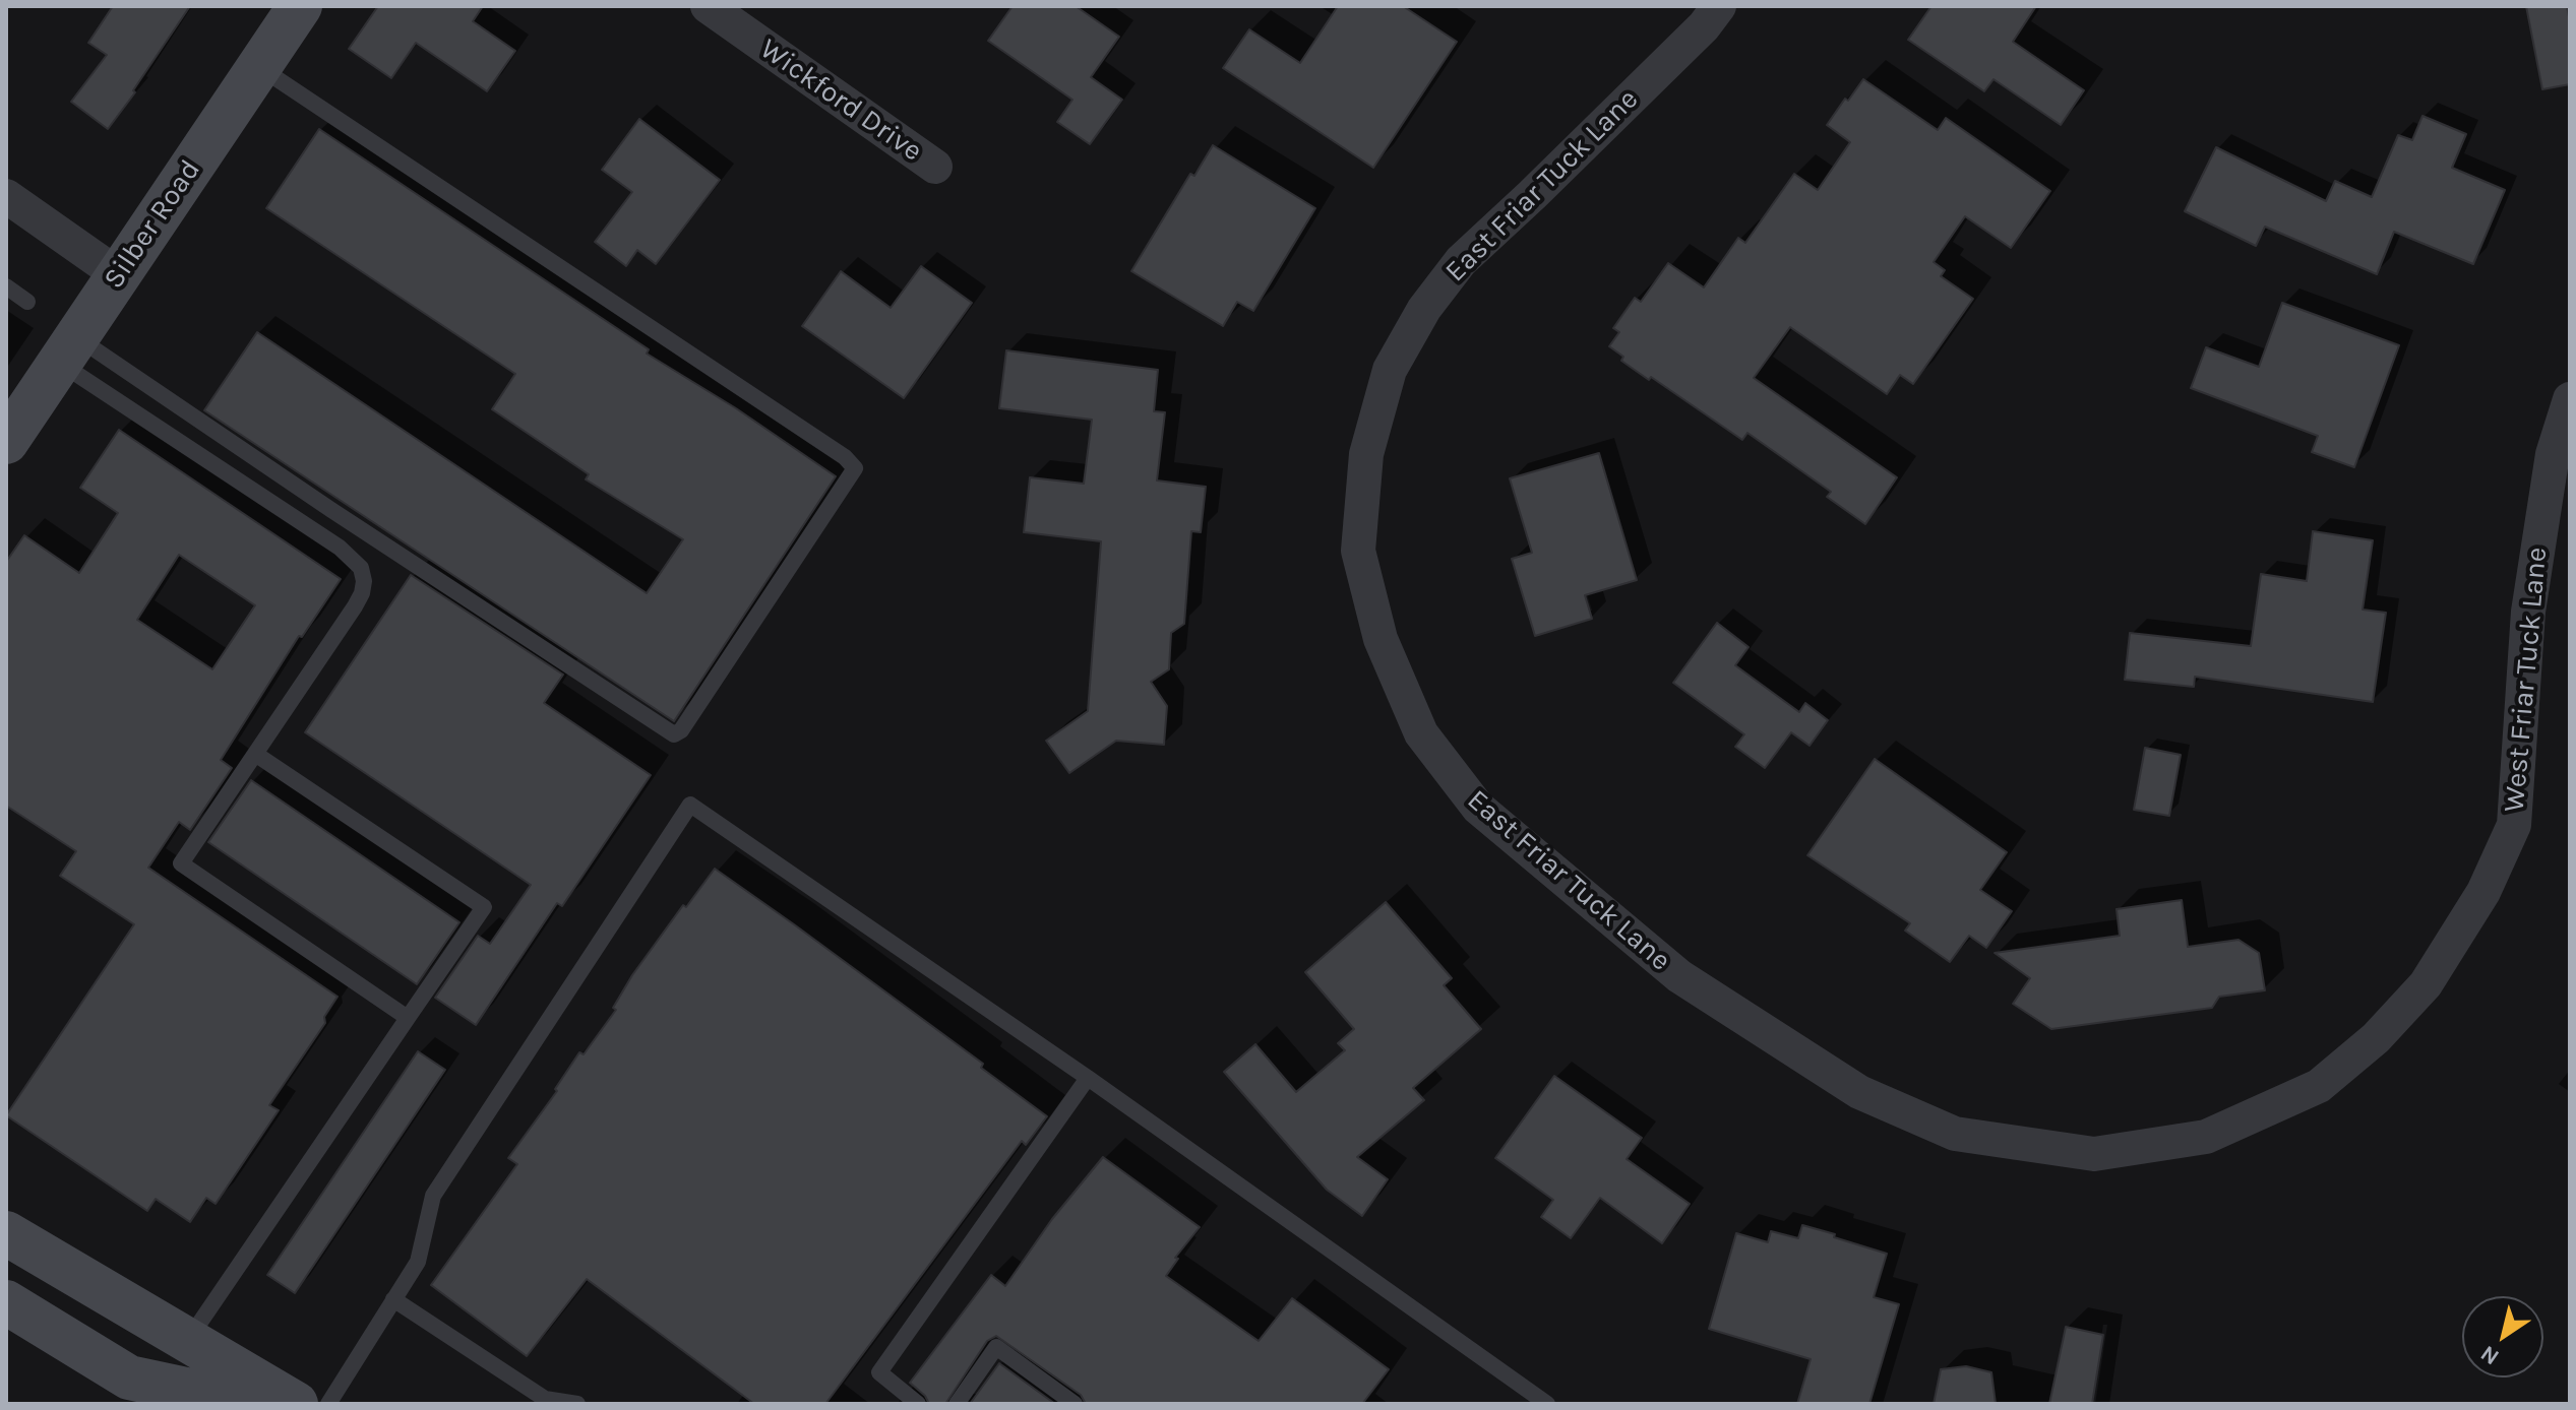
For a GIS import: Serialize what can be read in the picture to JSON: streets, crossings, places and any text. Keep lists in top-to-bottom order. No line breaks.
{"streets":{"main road":["Silber Road"],"street":["Wickford Drive","East Friar Tuck Lane","West Friar Tuck Lane"]},"crossings":[["East Friar Tuck Lane","West Friar Tuck Lane"]],"north":"bottom left"}
